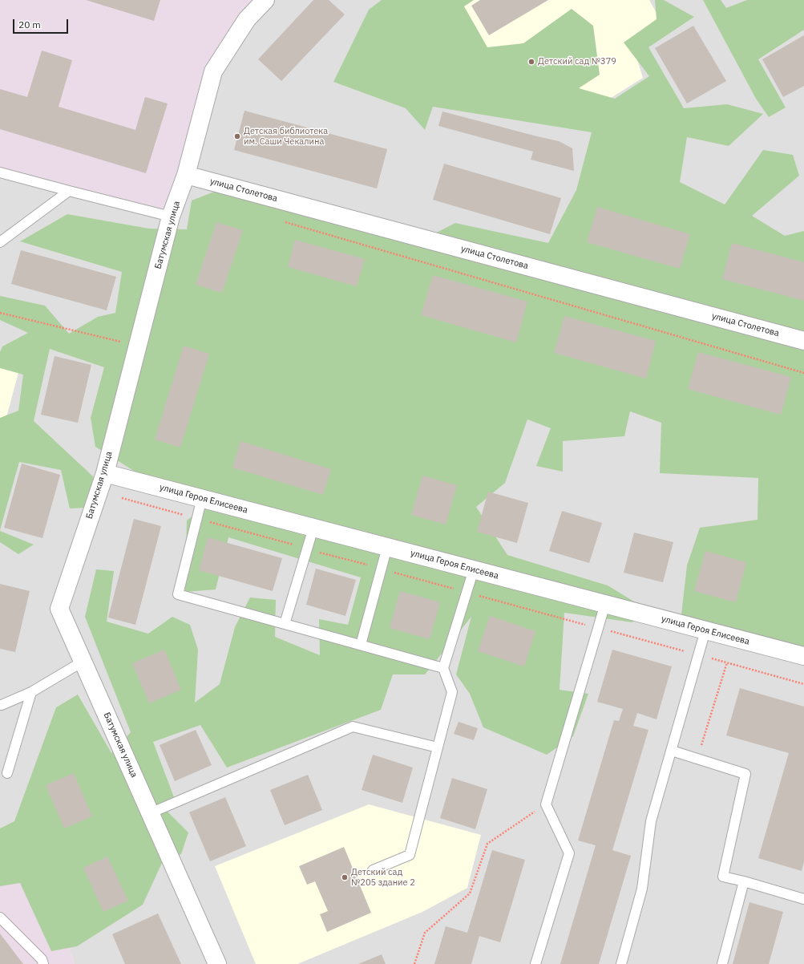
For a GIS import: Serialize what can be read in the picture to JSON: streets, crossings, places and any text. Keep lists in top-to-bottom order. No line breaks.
{"streets":{"street":["улица Столетова","Батумская улица","улица Героя Елисеева"]},"crossings":[["улица Столетова","Батумская улица"],["Батумская улица","улица Героя Елисеева"]],"places":["Детский сад №379","Детская библиотека им. Саши Чекалина","Детский сад №205 здание 2"],"scale_bar":"20 m"}
